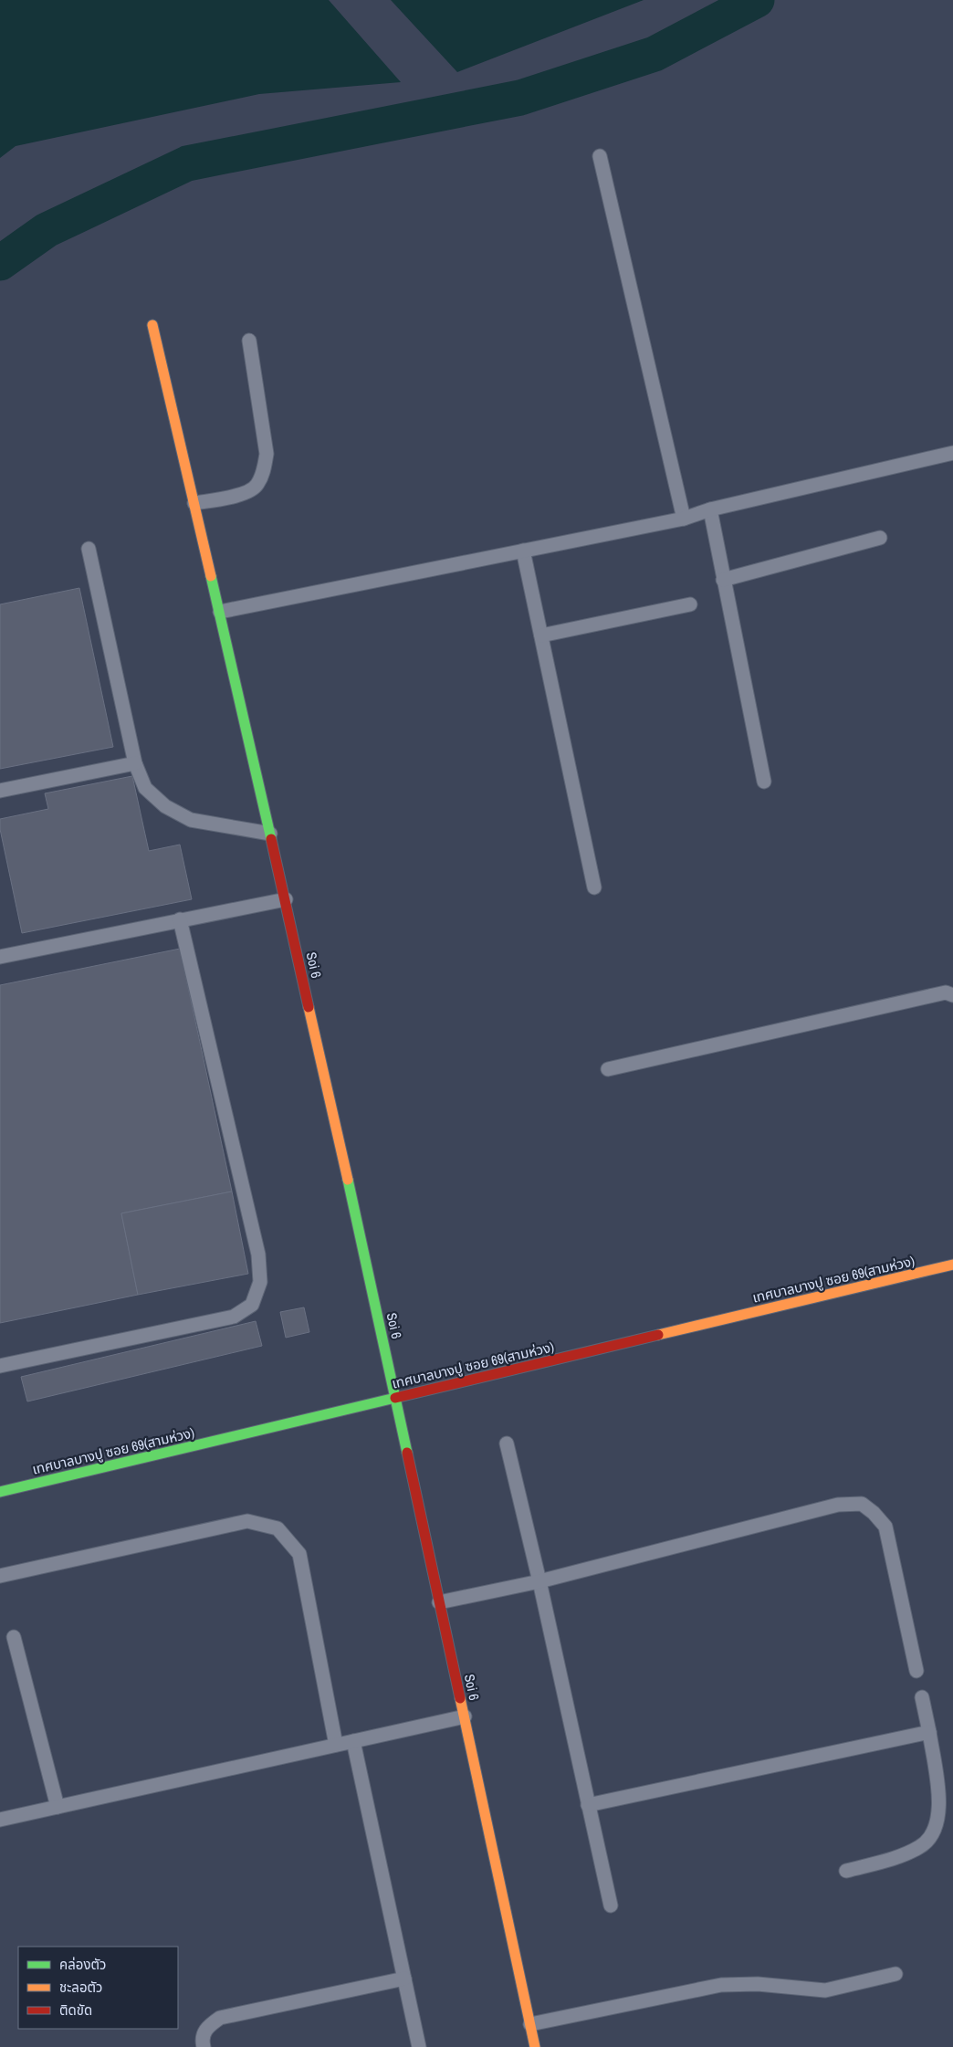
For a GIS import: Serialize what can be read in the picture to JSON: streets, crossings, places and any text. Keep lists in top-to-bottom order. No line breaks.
{"streets":{"street":["Soi 6","เทศบาลบางปู ซอย 69(สามห่วง)"]},"crossings":[["Soi 6","เทศบาลบางปู ซอย 69(สามห่วง)"]],"legend":["คล่องตัว","ชะลอตัว","ติดขัด"]}
